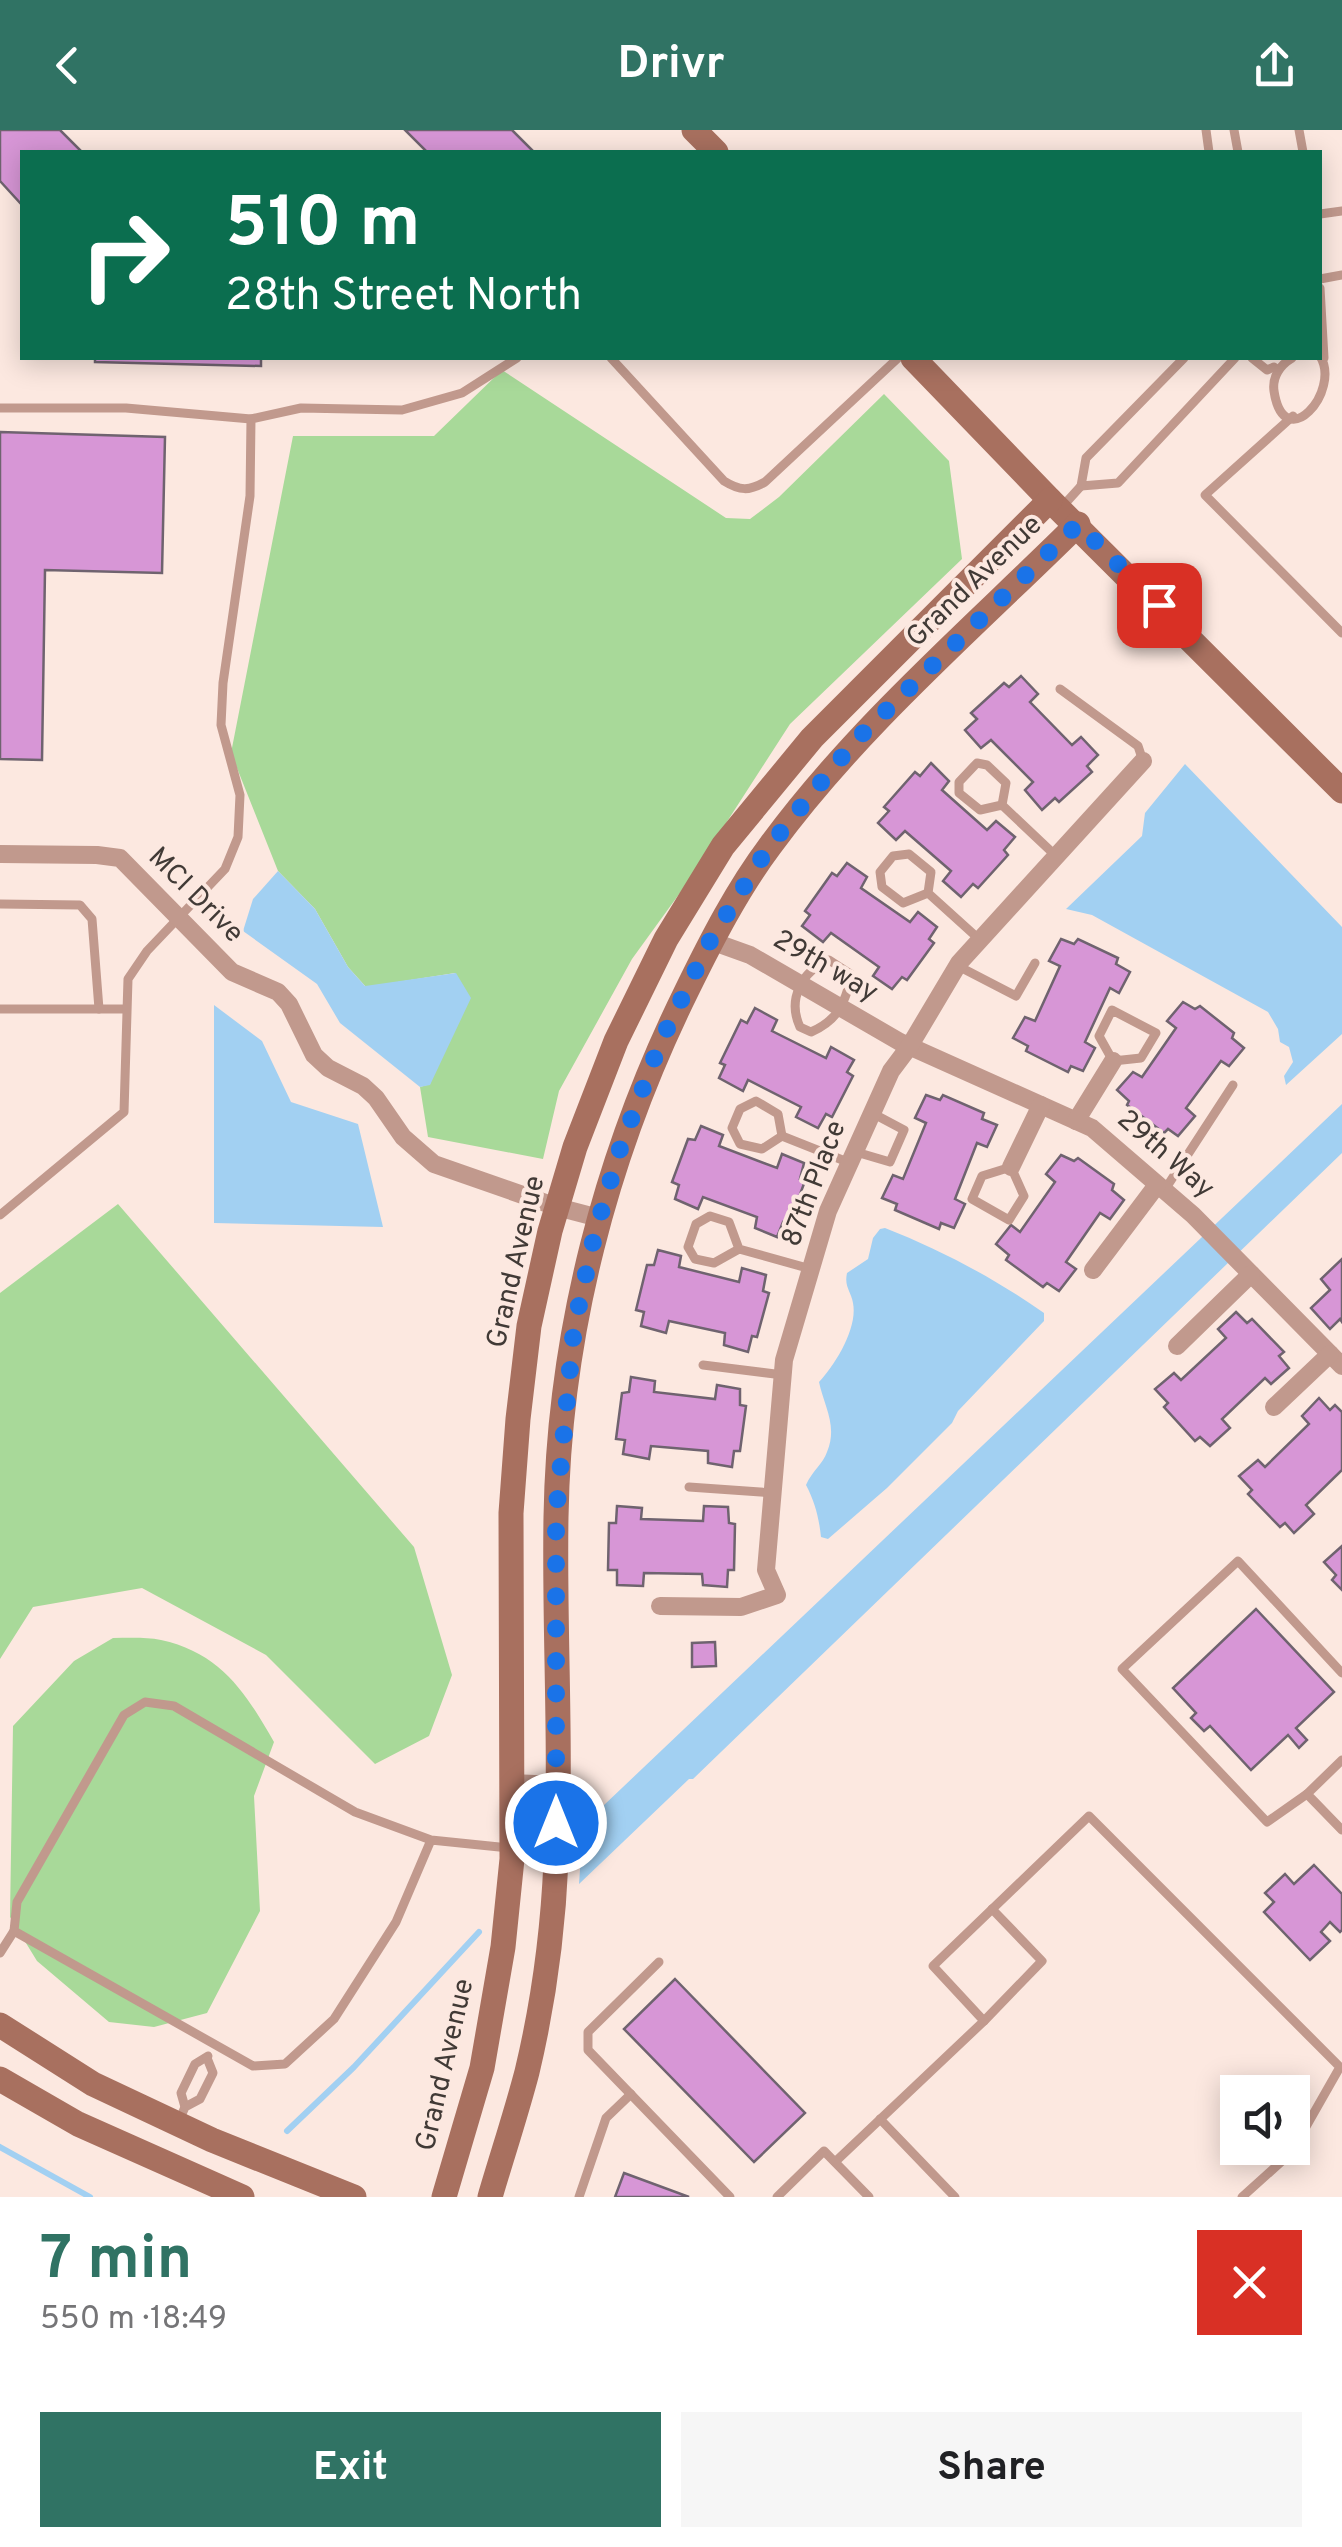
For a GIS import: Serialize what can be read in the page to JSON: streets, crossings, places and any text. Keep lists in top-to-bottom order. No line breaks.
{"streets":{"street":["Grand Avenue","MCI Drive","29th way","29th Way","87th Place"]},"crossings":[["Grand Avenue","MCI Drive"],["Grand Avenue","29th way"],["29th way","29th Way"],["29th way","87th Place"],["29th Way","87th Place"]],"page":{"header":"Drivr","turn":["510 m","28th Street North"],"heading":["7 min","550 m · 18:49"],"buttons":["Exit","Share"]}}
